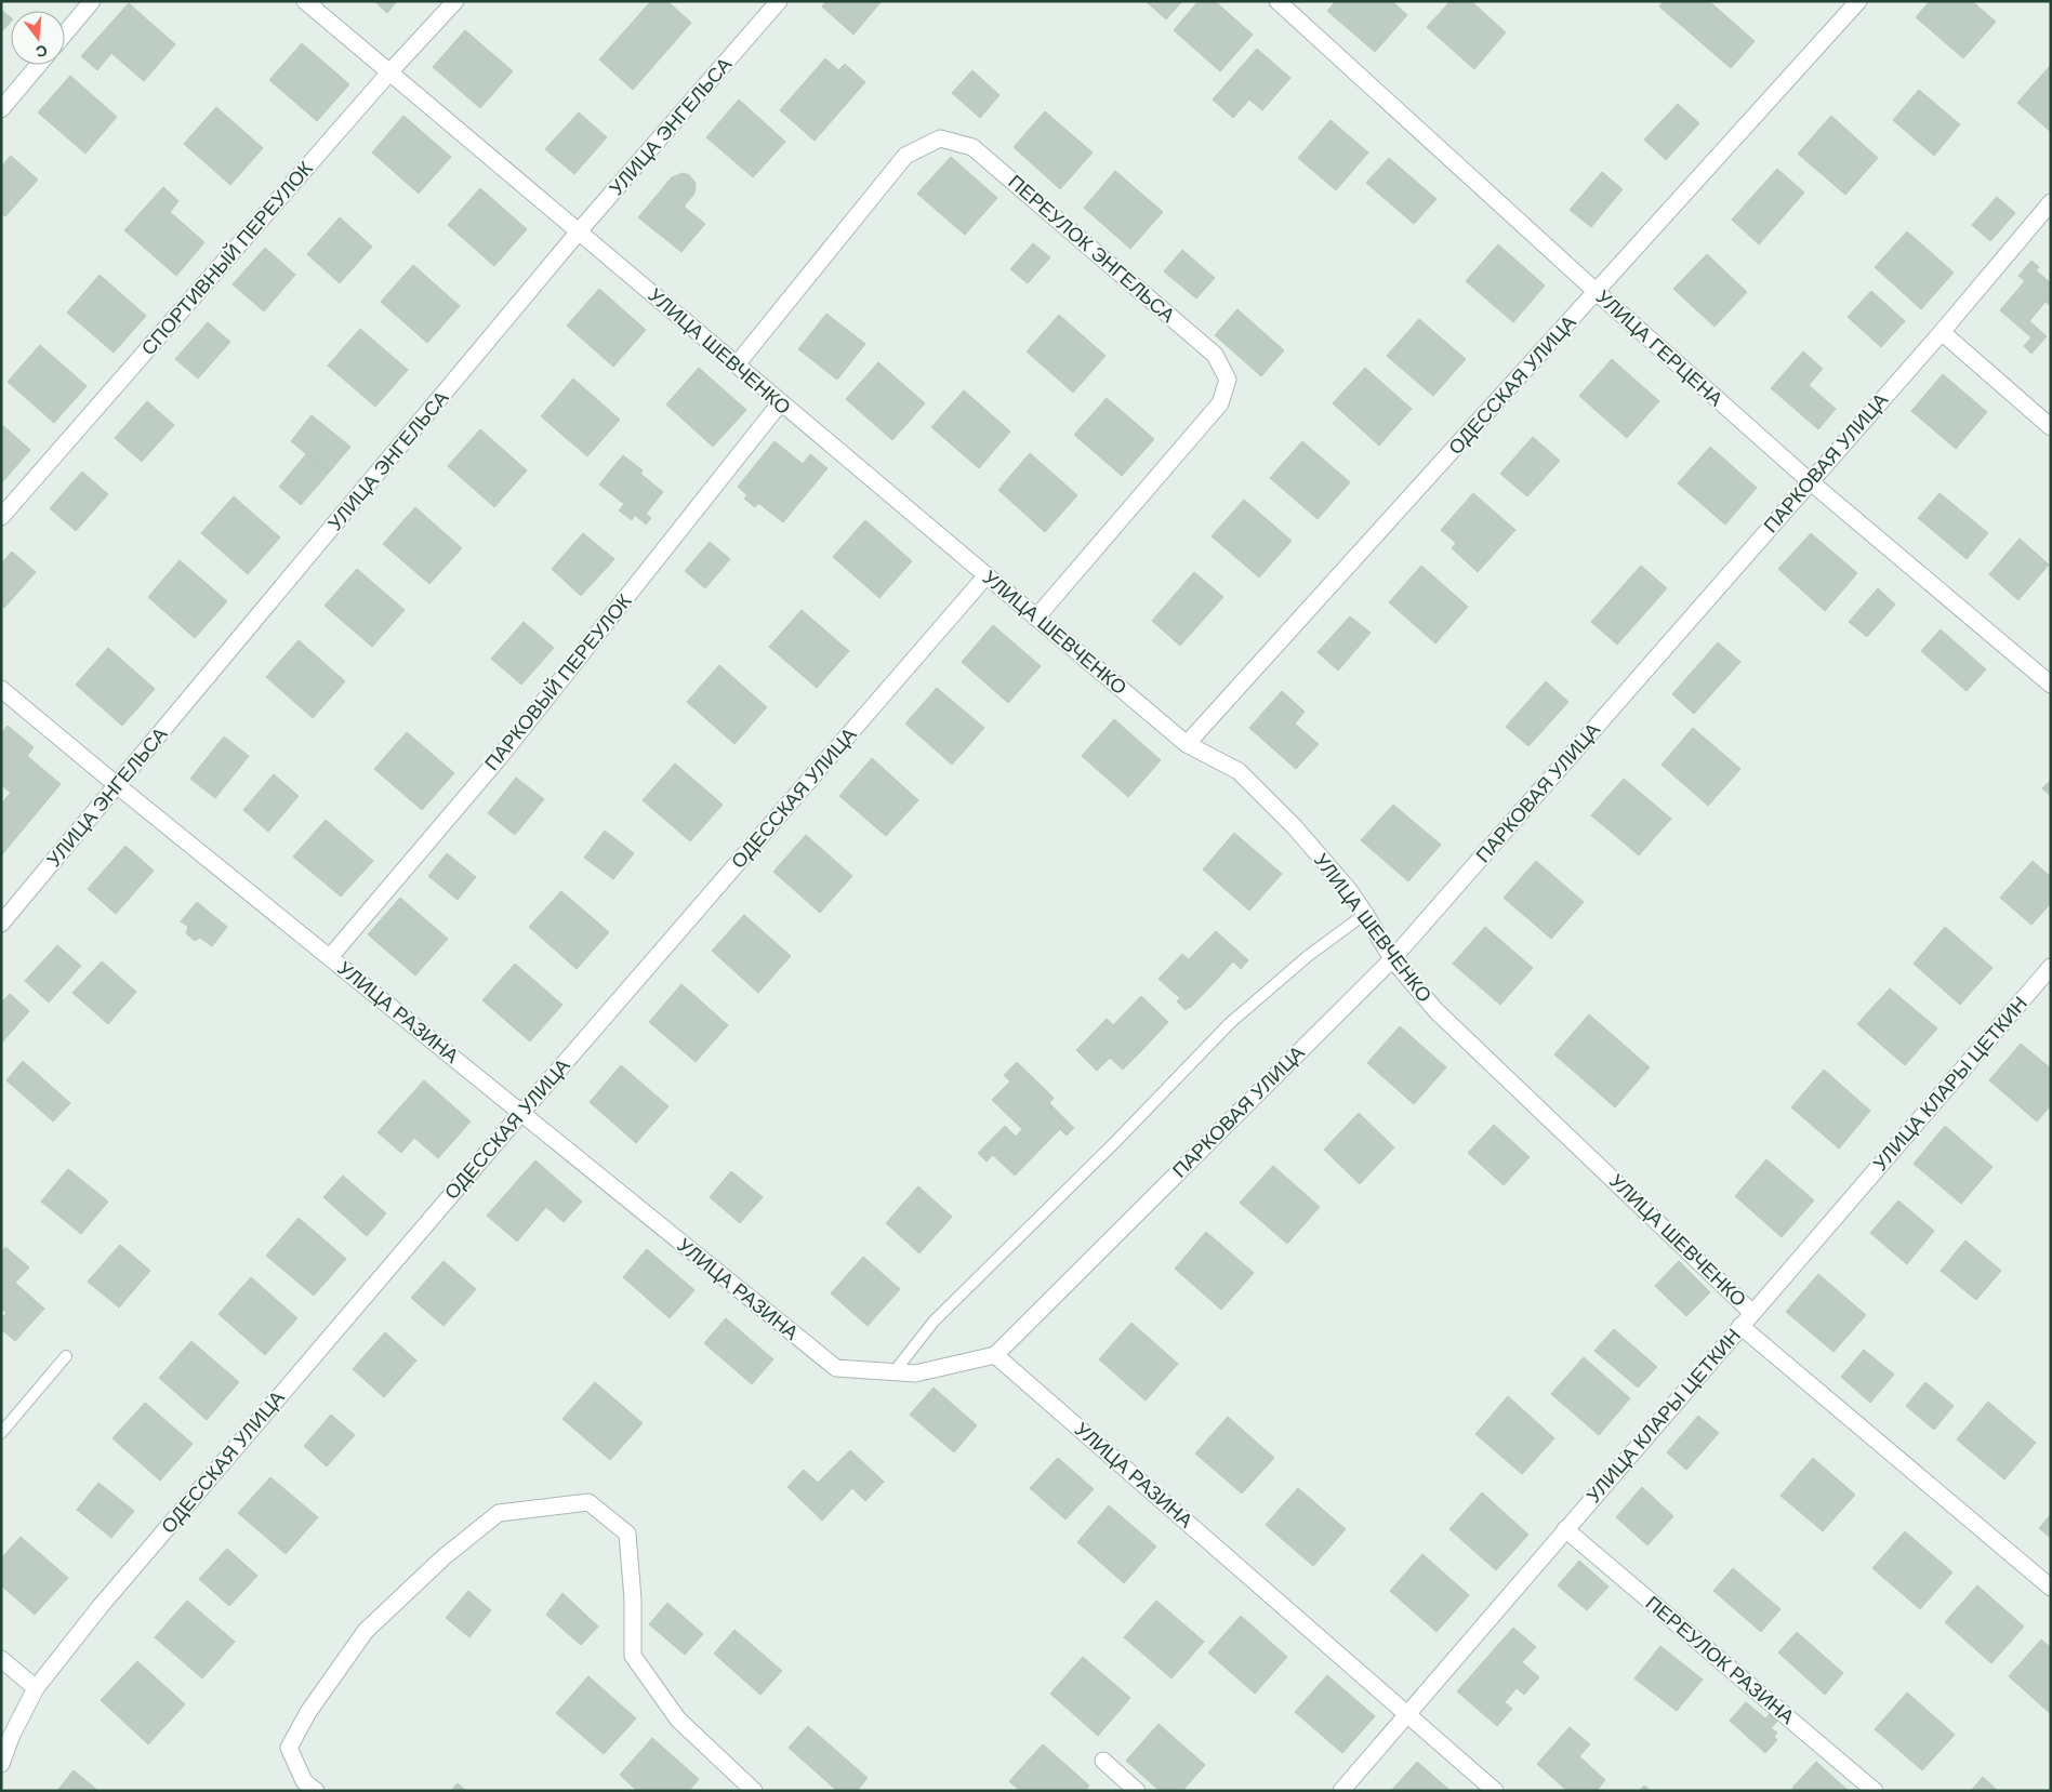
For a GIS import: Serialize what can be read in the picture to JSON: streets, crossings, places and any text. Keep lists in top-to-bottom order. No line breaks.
{"streets":{"street":["УЛИЦА ЭНГЕЛЬСА","ПЕРЕУЛОК ЭНГЕЛЬСА","СПОРТИВНЫЙ ПЕРЕУЛОК","УЛИЦА ГЕРЦЕНА","УЛИЦА ШЕВЧЕНКО","ОДЕССКАЯ УЛИЦА","ПАРКОВАЯ УЛИЦА","ПАРКОВЫЙ ПЕРЕУЛОК","УЛИЦА РАЗИНА","УЛИЦА КЛАРЫ ЦЕТКИН","ПЕРЕУЛОК РАЗИНА"]},"crossings":[["УЛИЦА ЭНГЕЛЬСА","УЛИЦА ШЕВЧЕНКО"],["УЛИЦА ЭНГЕЛЬСА","УЛИЦА РАЗИНА"],["ПЕРЕУЛОК ЭНГЕЛЬСА","УЛИЦА ШЕВЧЕНКО"],["СПОРТИВНЫЙ ПЕРЕУЛОК","УЛИЦА ШЕВЧЕНКО"],["УЛИЦА ГЕРЦЕНА","ОДЕССКАЯ УЛИЦА"],["УЛИЦА ГЕРЦЕНА","ПАРКОВАЯ УЛИЦА"],["УЛИЦА ШЕВЧЕНКО","ОДЕССКАЯ УЛИЦА"],["УЛИЦА ШЕВЧЕНКО","ПАРКОВАЯ УЛИЦА"],["УЛИЦА ШЕВЧЕНКО","ПАРКОВЫЙ ПЕРЕУЛОК"],["УЛИЦА ШЕВЧЕНКО","УЛИЦА КЛАРЫ ЦЕТКИН"],["ОДЕССКАЯ УЛИЦА","УЛИЦА РАЗИНА"],["ПАРКОВАЯ УЛИЦА","УЛИЦА РАЗИНА"],["ПАРКОВЫЙ ПЕРЕУЛОК","УЛИЦА РАЗИНА"],["УЛИЦА РАЗИНА","УЛИЦА КЛАРЫ ЦЕТКИН"],["УЛИЦА КЛАРЫ ЦЕТКИН","ПЕРЕУЛОК РАЗИНА"]],"north":"bottom"}
